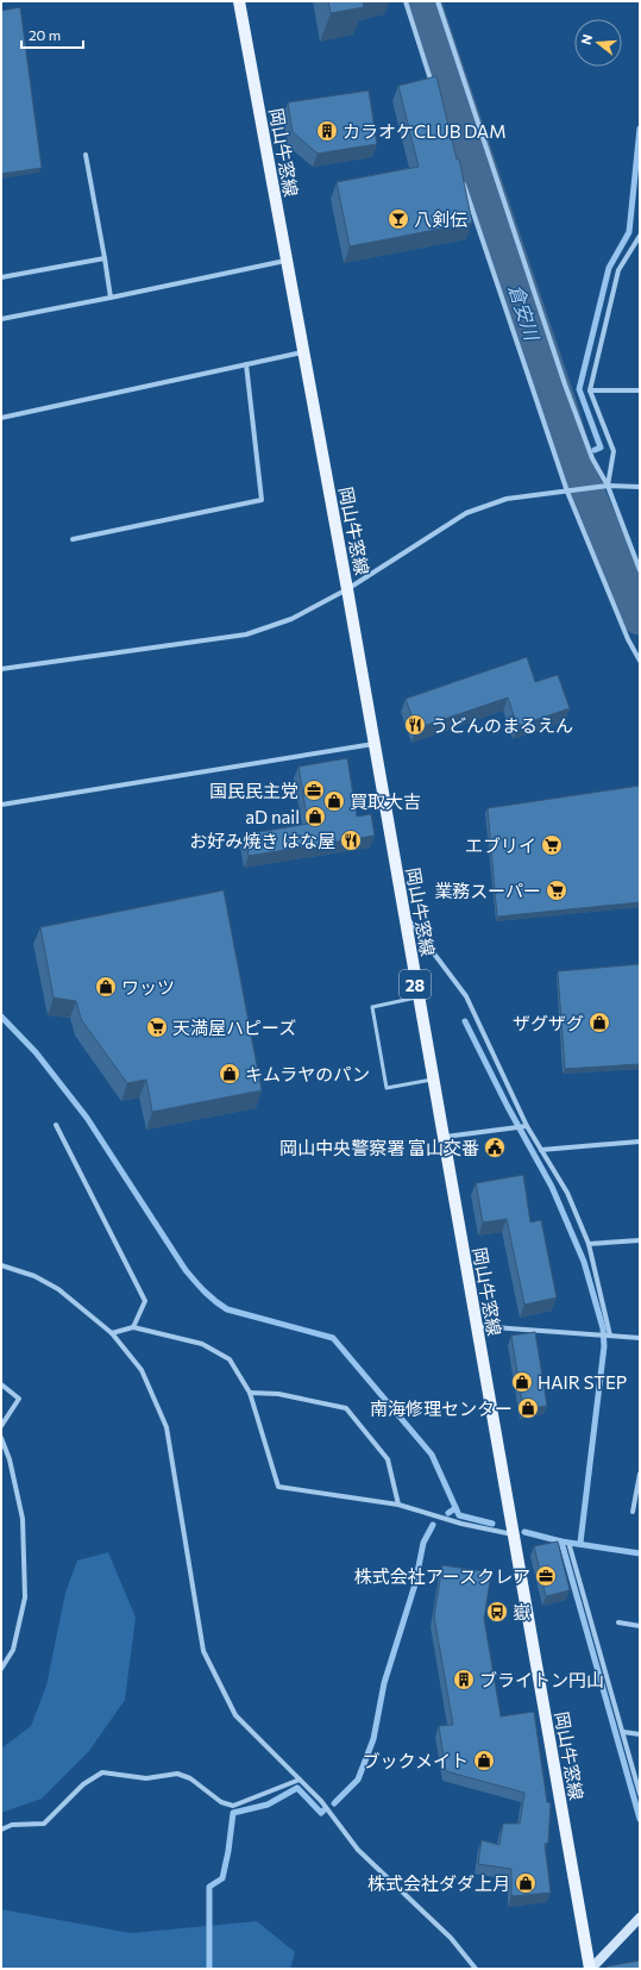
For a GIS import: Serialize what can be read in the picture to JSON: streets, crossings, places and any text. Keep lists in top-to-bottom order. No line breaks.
{"streets":{"main road":["岡山牛窓線","28"]},"water":["倉安川"],"places":{"building":["カラオケCLUB DAM","ブライトン円山"],"bar":["八剣伝"],"restaurant":["うどんのまるえん","お好み焼き はな屋"],"office":["国民民主党","株式会社アースクレア"],"shop":["買取大吉","aD nail","ワッツ","ザグザグ","キムラヤのパン","HAIR STEP","南海修理センター","ブックメイト","株式会社ダダ上月"],"supermarket":["エブリイ","業務スーパー","天満屋ハピーズ"],"public building":["岡山中央警察署 富山交番"],"bus stop":["嶽"]},"scale_bar":"20 m","north":"left"}
